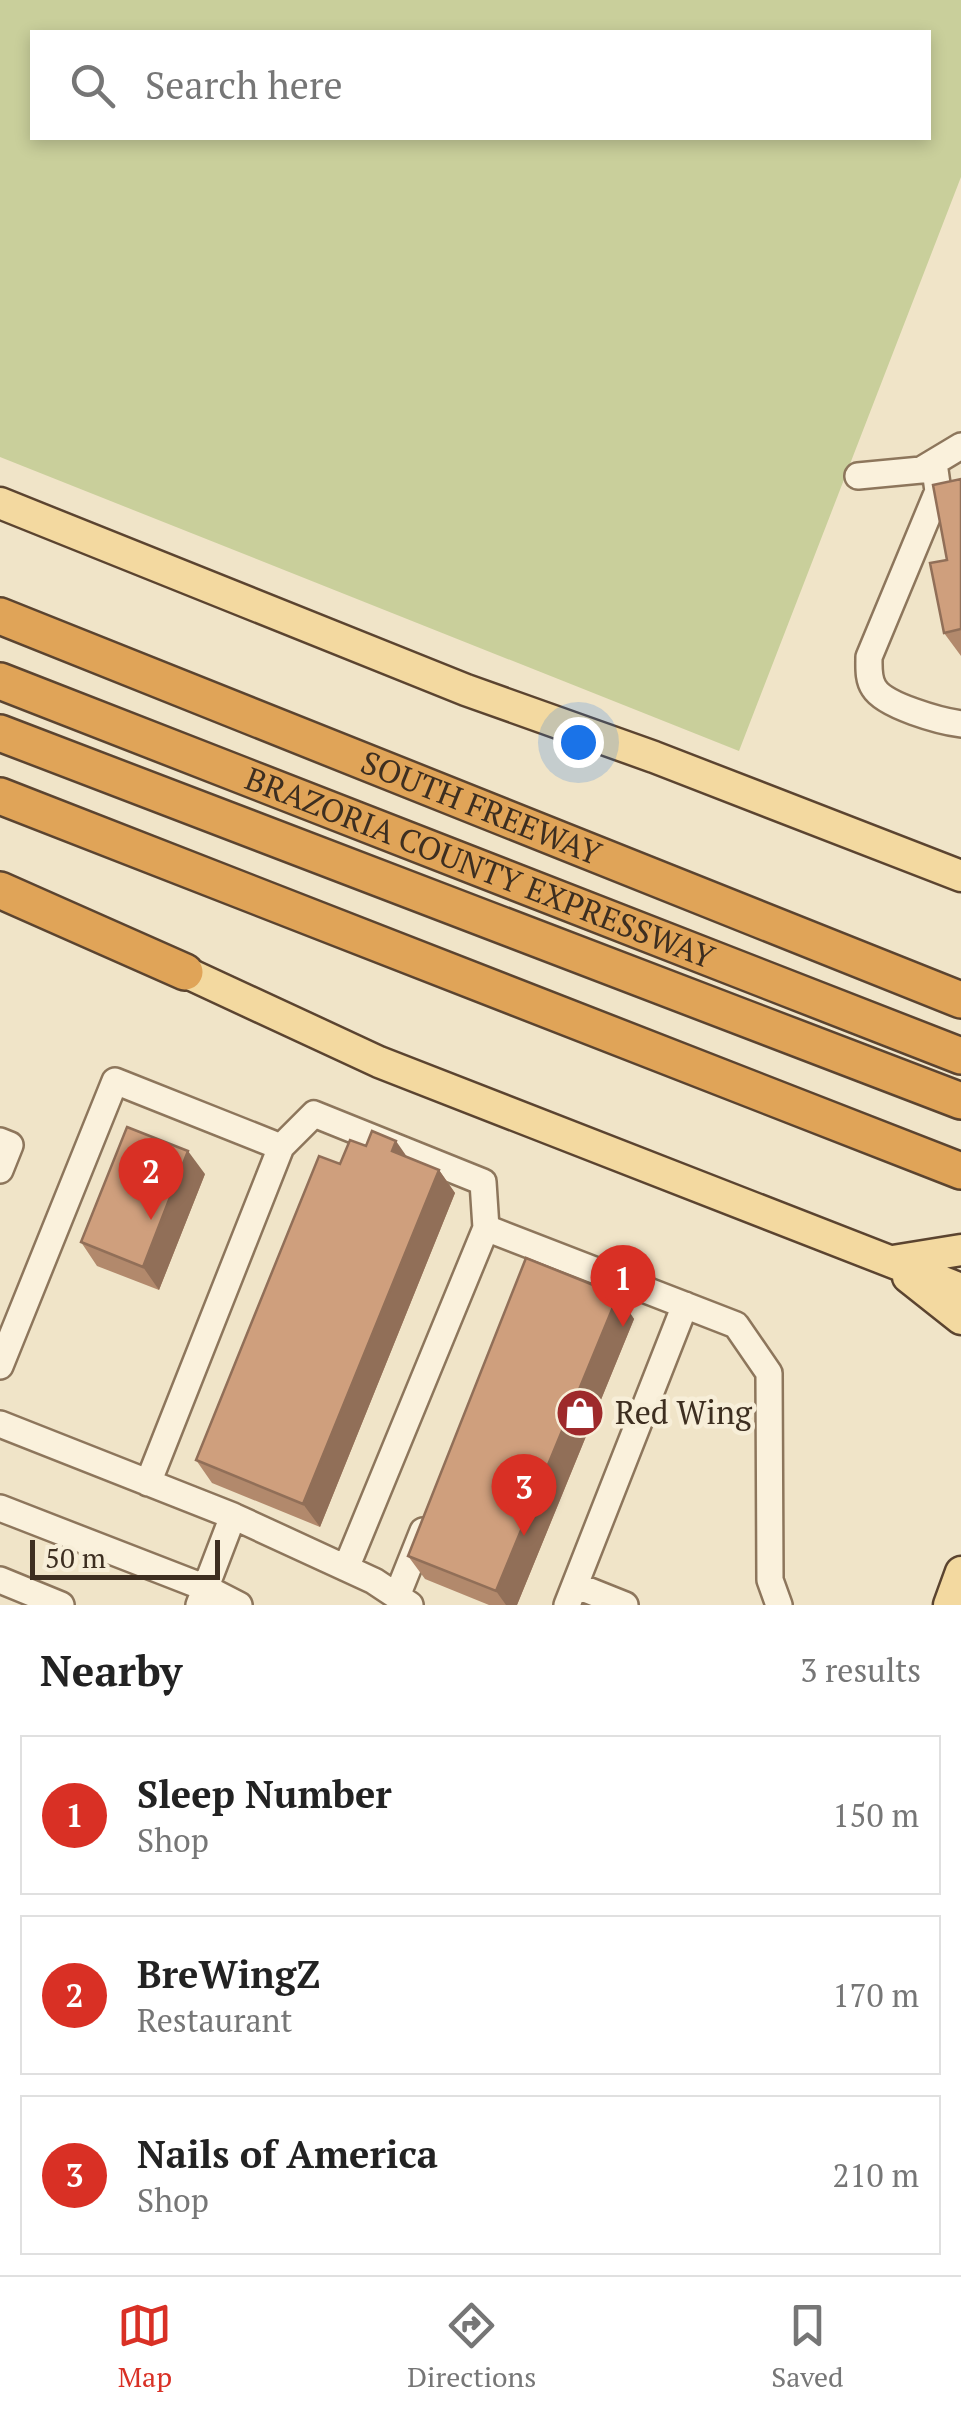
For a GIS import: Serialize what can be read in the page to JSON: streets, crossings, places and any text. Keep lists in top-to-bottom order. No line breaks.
{"streets":{"highway":["SOUTH FREEWAY","BRAZORIA COUNTY EXPRESSWAY"]},"places":{"shop":["Red Wing"]},"scale_bar":"50 m","page":{"search":"Search here","pins":["2","1","3"],"scale":"50 m","heading":["Nearby","3 results"],"list":[{"mark":"1","name":"Sleep Number","note":"Shop","value":"150 m"},{"mark":"2","name":"BreWingZ","note":"Restaurant","value":"170 m"},{"mark":"3","name":"Nails of America","note":"Shop","value":"210 m"}],"nav":["Map","Directions","Saved"]}}
